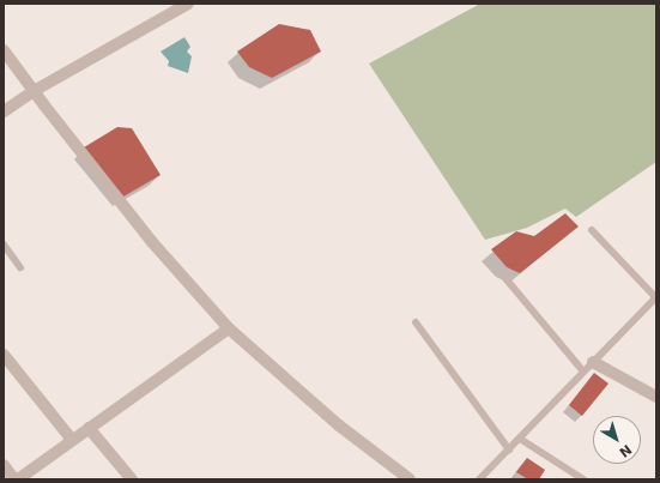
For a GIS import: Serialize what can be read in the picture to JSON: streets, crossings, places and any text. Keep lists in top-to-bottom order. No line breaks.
{"north":"bottom right"}
